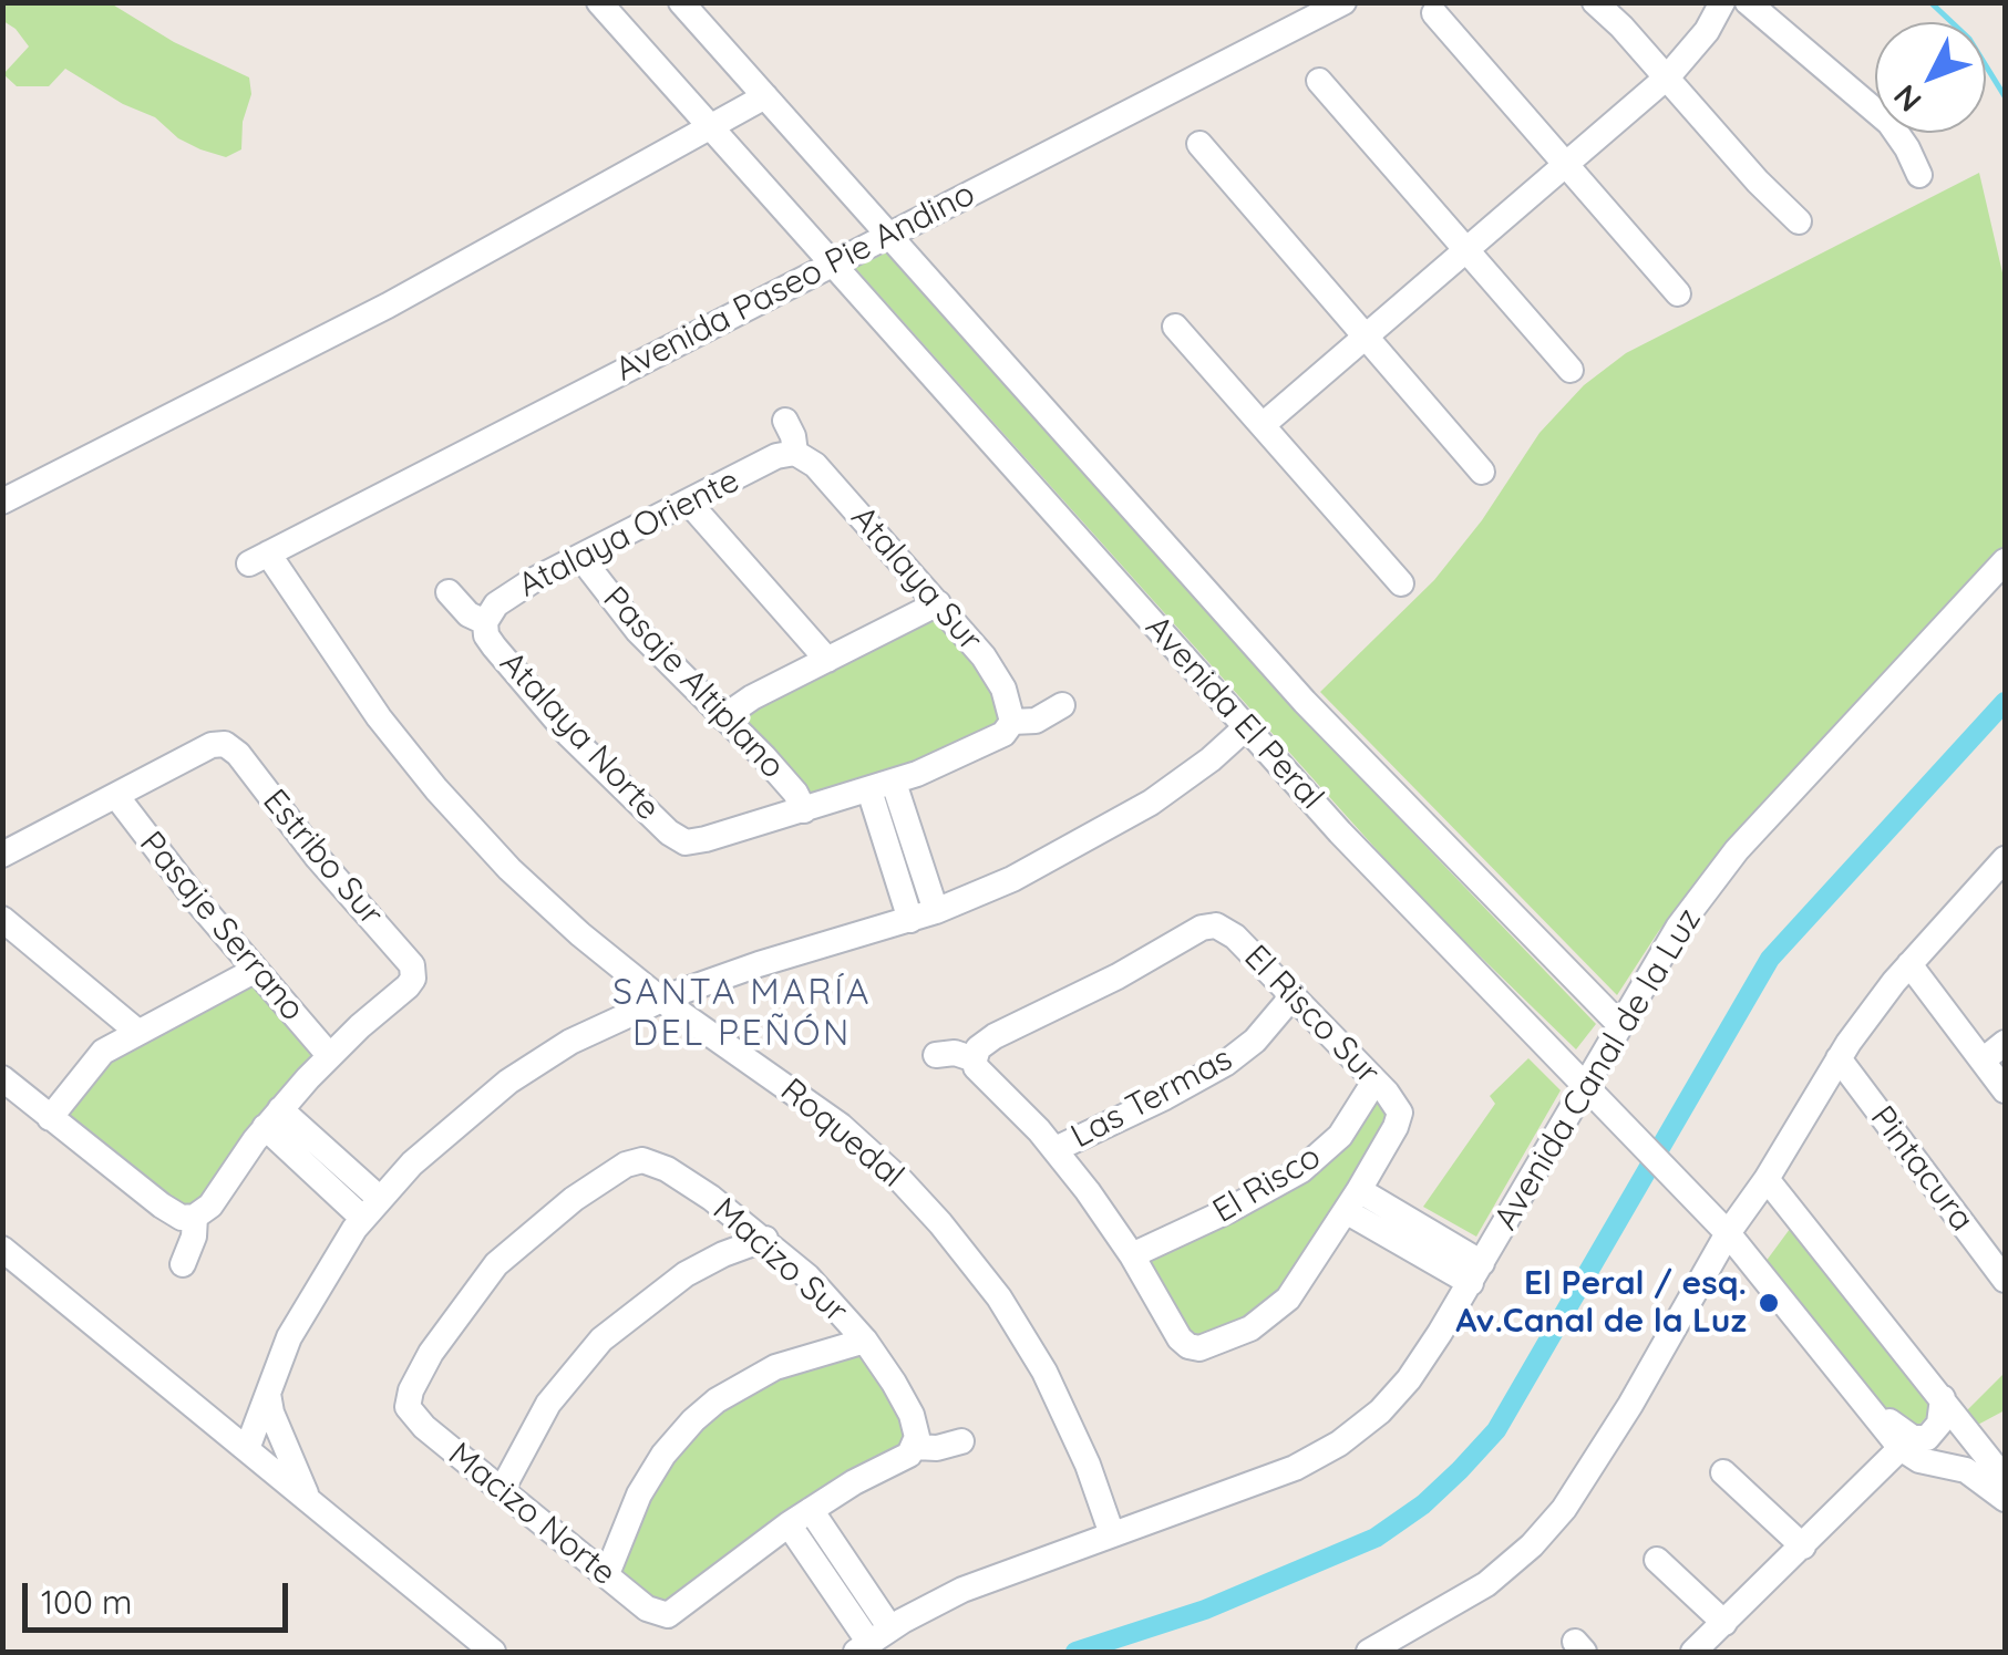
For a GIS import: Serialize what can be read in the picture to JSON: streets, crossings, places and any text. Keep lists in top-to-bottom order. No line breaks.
{"streets":{"street":["Avenida Paseo Pie Andino","Atalaya Oriente","Atalaya Sur","Pasaje Altiplano","Avenida El Peral","Atalaya Norte","Estribo Sur","Pasaje Serrano","El Risco Sur","Avenida Canal de la Luz","Las Termas","Roquedal","Pintacura","El Risco","Macizo Sur","Macizo Norte"]},"crossings":[["Avenida Paseo Pie Andino","Avenida El Peral"],["Avenida Paseo Pie Andino","Roquedal"],["Atalaya Oriente","Atalaya Sur"],["Atalaya Oriente","Pasaje Altiplano"],["Atalaya Oriente","Atalaya Norte"],["Pasaje Altiplano","Atalaya Norte"],["Avenida El Peral","Avenida Canal de la Luz"],["Estribo Sur","Pasaje Serrano"],["El Risco Sur","Las Termas"],["El Risco Sur","El Risco"],["Avenida Canal de la Luz","Roquedal"],["Macizo Sur","Macizo Norte"]],"districts":["SANTA MARÍA DEL PEÑÓN"],"places":["El Peral / esq. Av.Canal de la Luz"],"scale_bar":"100 m","north":"bottom left"}
